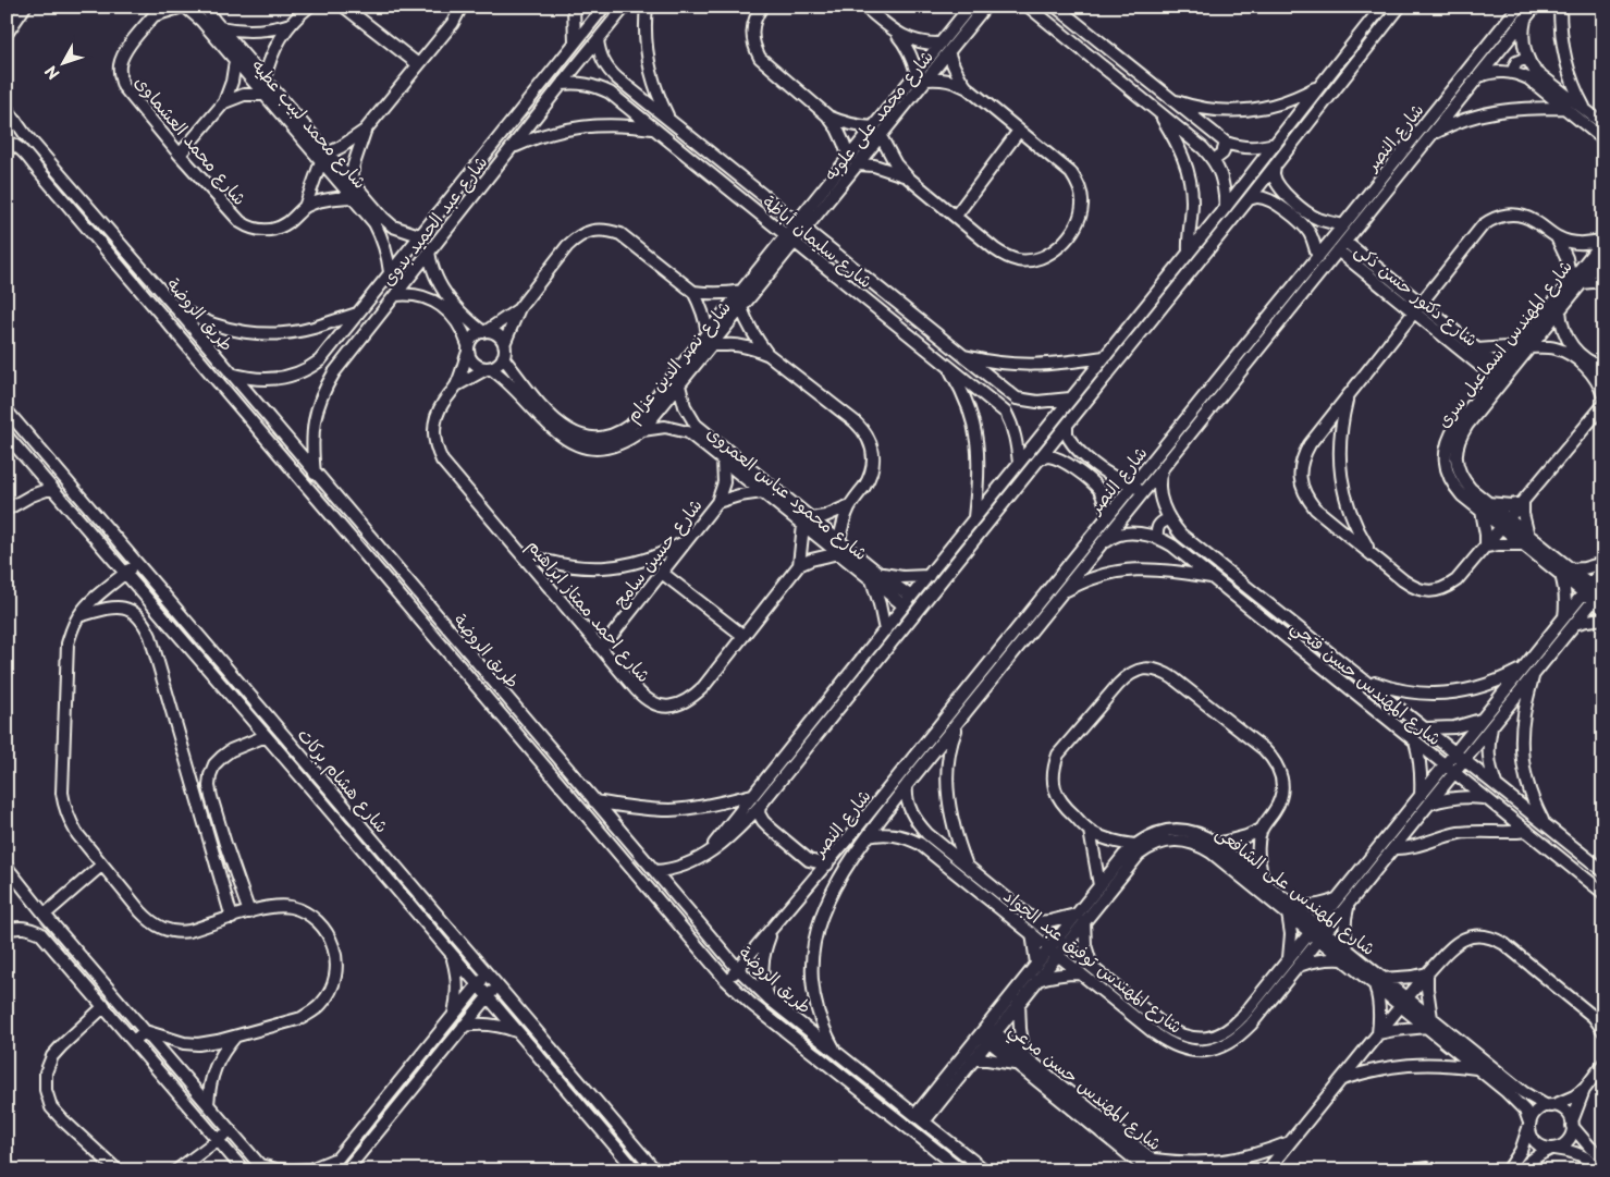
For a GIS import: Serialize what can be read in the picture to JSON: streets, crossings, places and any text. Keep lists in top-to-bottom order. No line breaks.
{"streets":{"street":["شارع محمد على علوبه","شارع محمد لبيب عطيه","شارع النصر","شارع محمد العشماوى","شارع عبد الحميد بدوى","شارع سليمان أباظة","شارع دكتور حسن ذكى","طريق الروضة","شارع المهندس اسماعيل سرى","شارع نصر الدين عزام","شارع محمود عباس العمروى","شارع حسين سامح","شارع احمد ممتاز ابراهيم","شارع المهندس حسن فتحي","شارع هشام بركات","شارع المهندس على الشافعى","شارع المهندس توفيق عبد الجواد","شارع المهندس حسن مرعي"]},"crossings":[["شارع محمد على علوبه","شارع سليمان أباظة"],["شارع محمد على علوبه","شارع نصر الدين عزام"],["شارع محمد لبيب عطيه","شارع محمد العشماوى"],["شارع محمد لبيب عطيه","شارع عبد الحميد بدوى"],["شارع النصر","طريق الروضة"],["شارع عبد الحميد بدوى","شارع سليمان أباظة"],["شارع عبد الحميد بدوى","طريق الروضة"],["شارع سليمان أباظة","شارع نصر الدين عزام"],["شارع دكتور حسن ذكى","شارع المهندس اسماعيل سرى"],["طريق الروضة","شارع المهندس على الشافعى"],["شارع المهندس اسماعيل سرى","شارع المهندس توفيق عبد الجواد"],["شارع نصر الدين عزام","شارع محمود عباس العمروى"],["شارع نصر الدين عزام","شارع احمد ممتاز ابراهيم"],["شارع محمود عباس العمروى","شارع حسين سامح"],["شارع حسين سامح","شارع احمد ممتاز ابراهيم"],["شارع المهندس حسن فتحي","شارع المهندس توفيق عبد الجواد"],["شارع المهندس على الشافعى","شارع المهندس توفيق عبد الجواد"],["شارع المهندس على الشافعى","شارع المهندس حسن مرعي"]],"north":"bottom left"}
